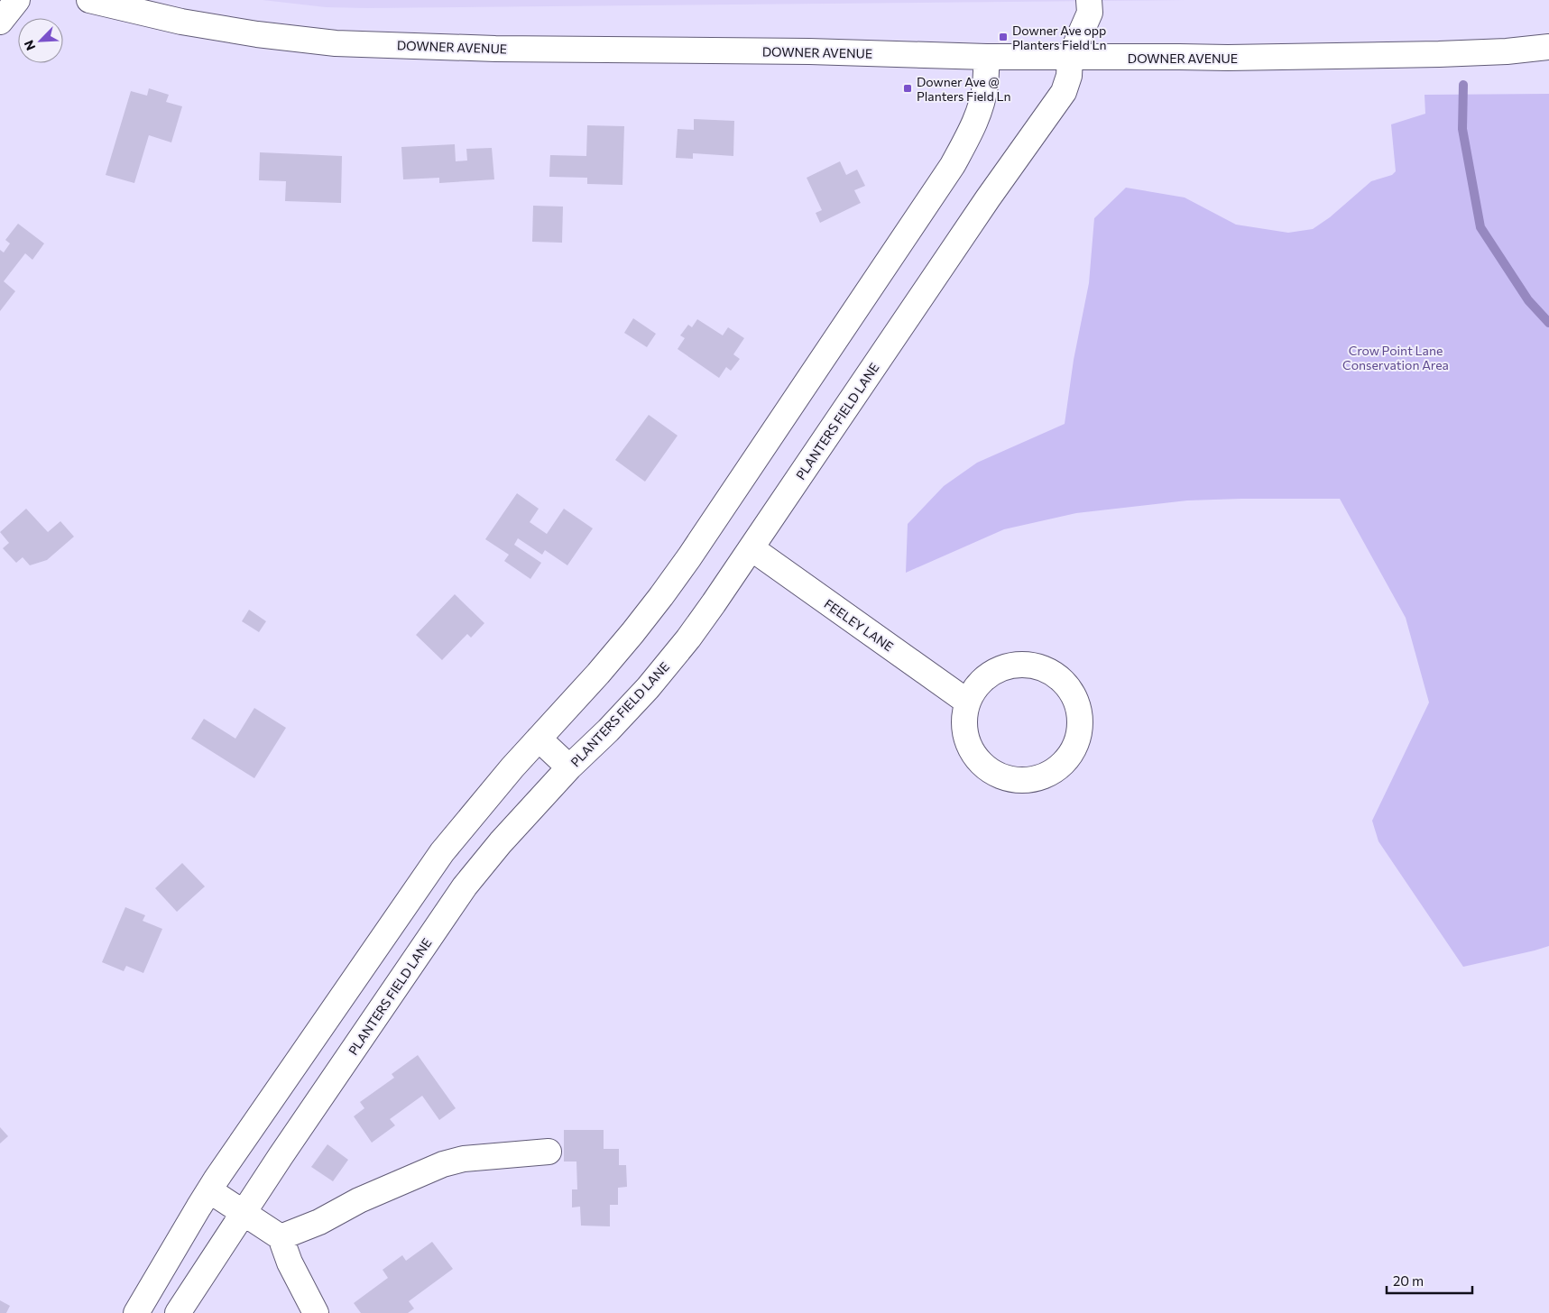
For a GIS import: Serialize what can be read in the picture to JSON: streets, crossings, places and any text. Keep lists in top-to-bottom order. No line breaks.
{"streets":{"street":["DOWNER AVENUE","PLANTERS FIELD LANE","FEELEY LANE"]},"crossings":[["DOWNER AVENUE","PLANTERS FIELD LANE"],["PLANTERS FIELD LANE","FEELEY LANE"]],"parks":["Crow Point Lane Conservation Area"],"places":{"transit":["Downer Ave opp Planters Field Ln","Downer Ave @ Planters Field Ln"]},"scale_bar":"20 m","north":"bottom left"}
